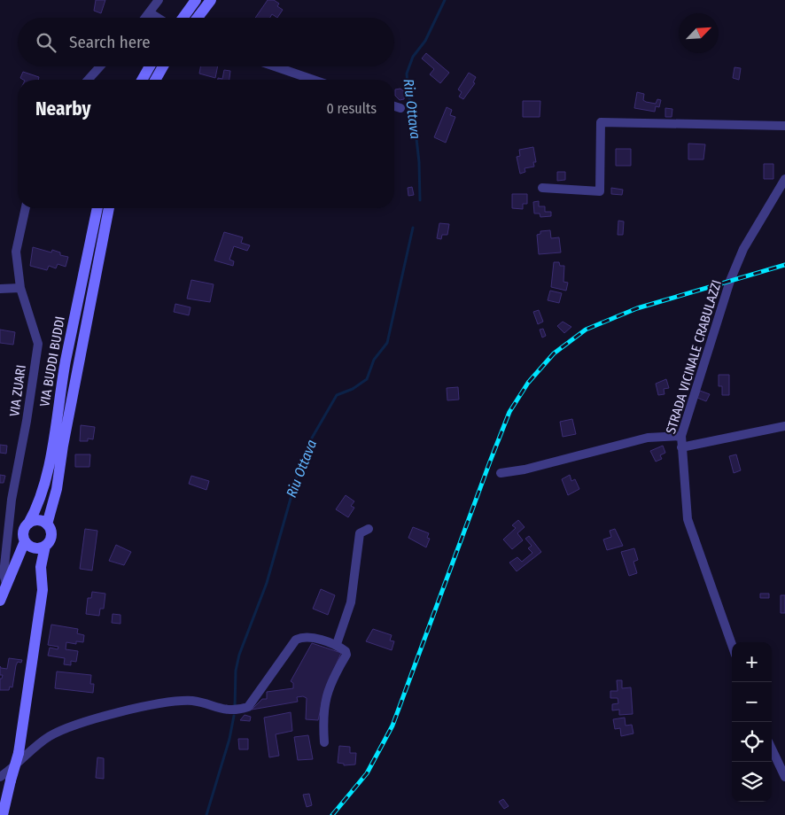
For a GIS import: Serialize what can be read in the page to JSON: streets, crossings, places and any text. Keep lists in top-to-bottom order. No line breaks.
{"streets":{"main road":["VIA BUDDI BUDDI"],"street":["STRADA VICINALE CRABULAZZI","VIA ZUARI"]},"water":["Riu Ottava"],"north":"top right","page":{"search":"Search here","heading":["Nearby","0 results"],"map_buttons":["+","−"]}}
